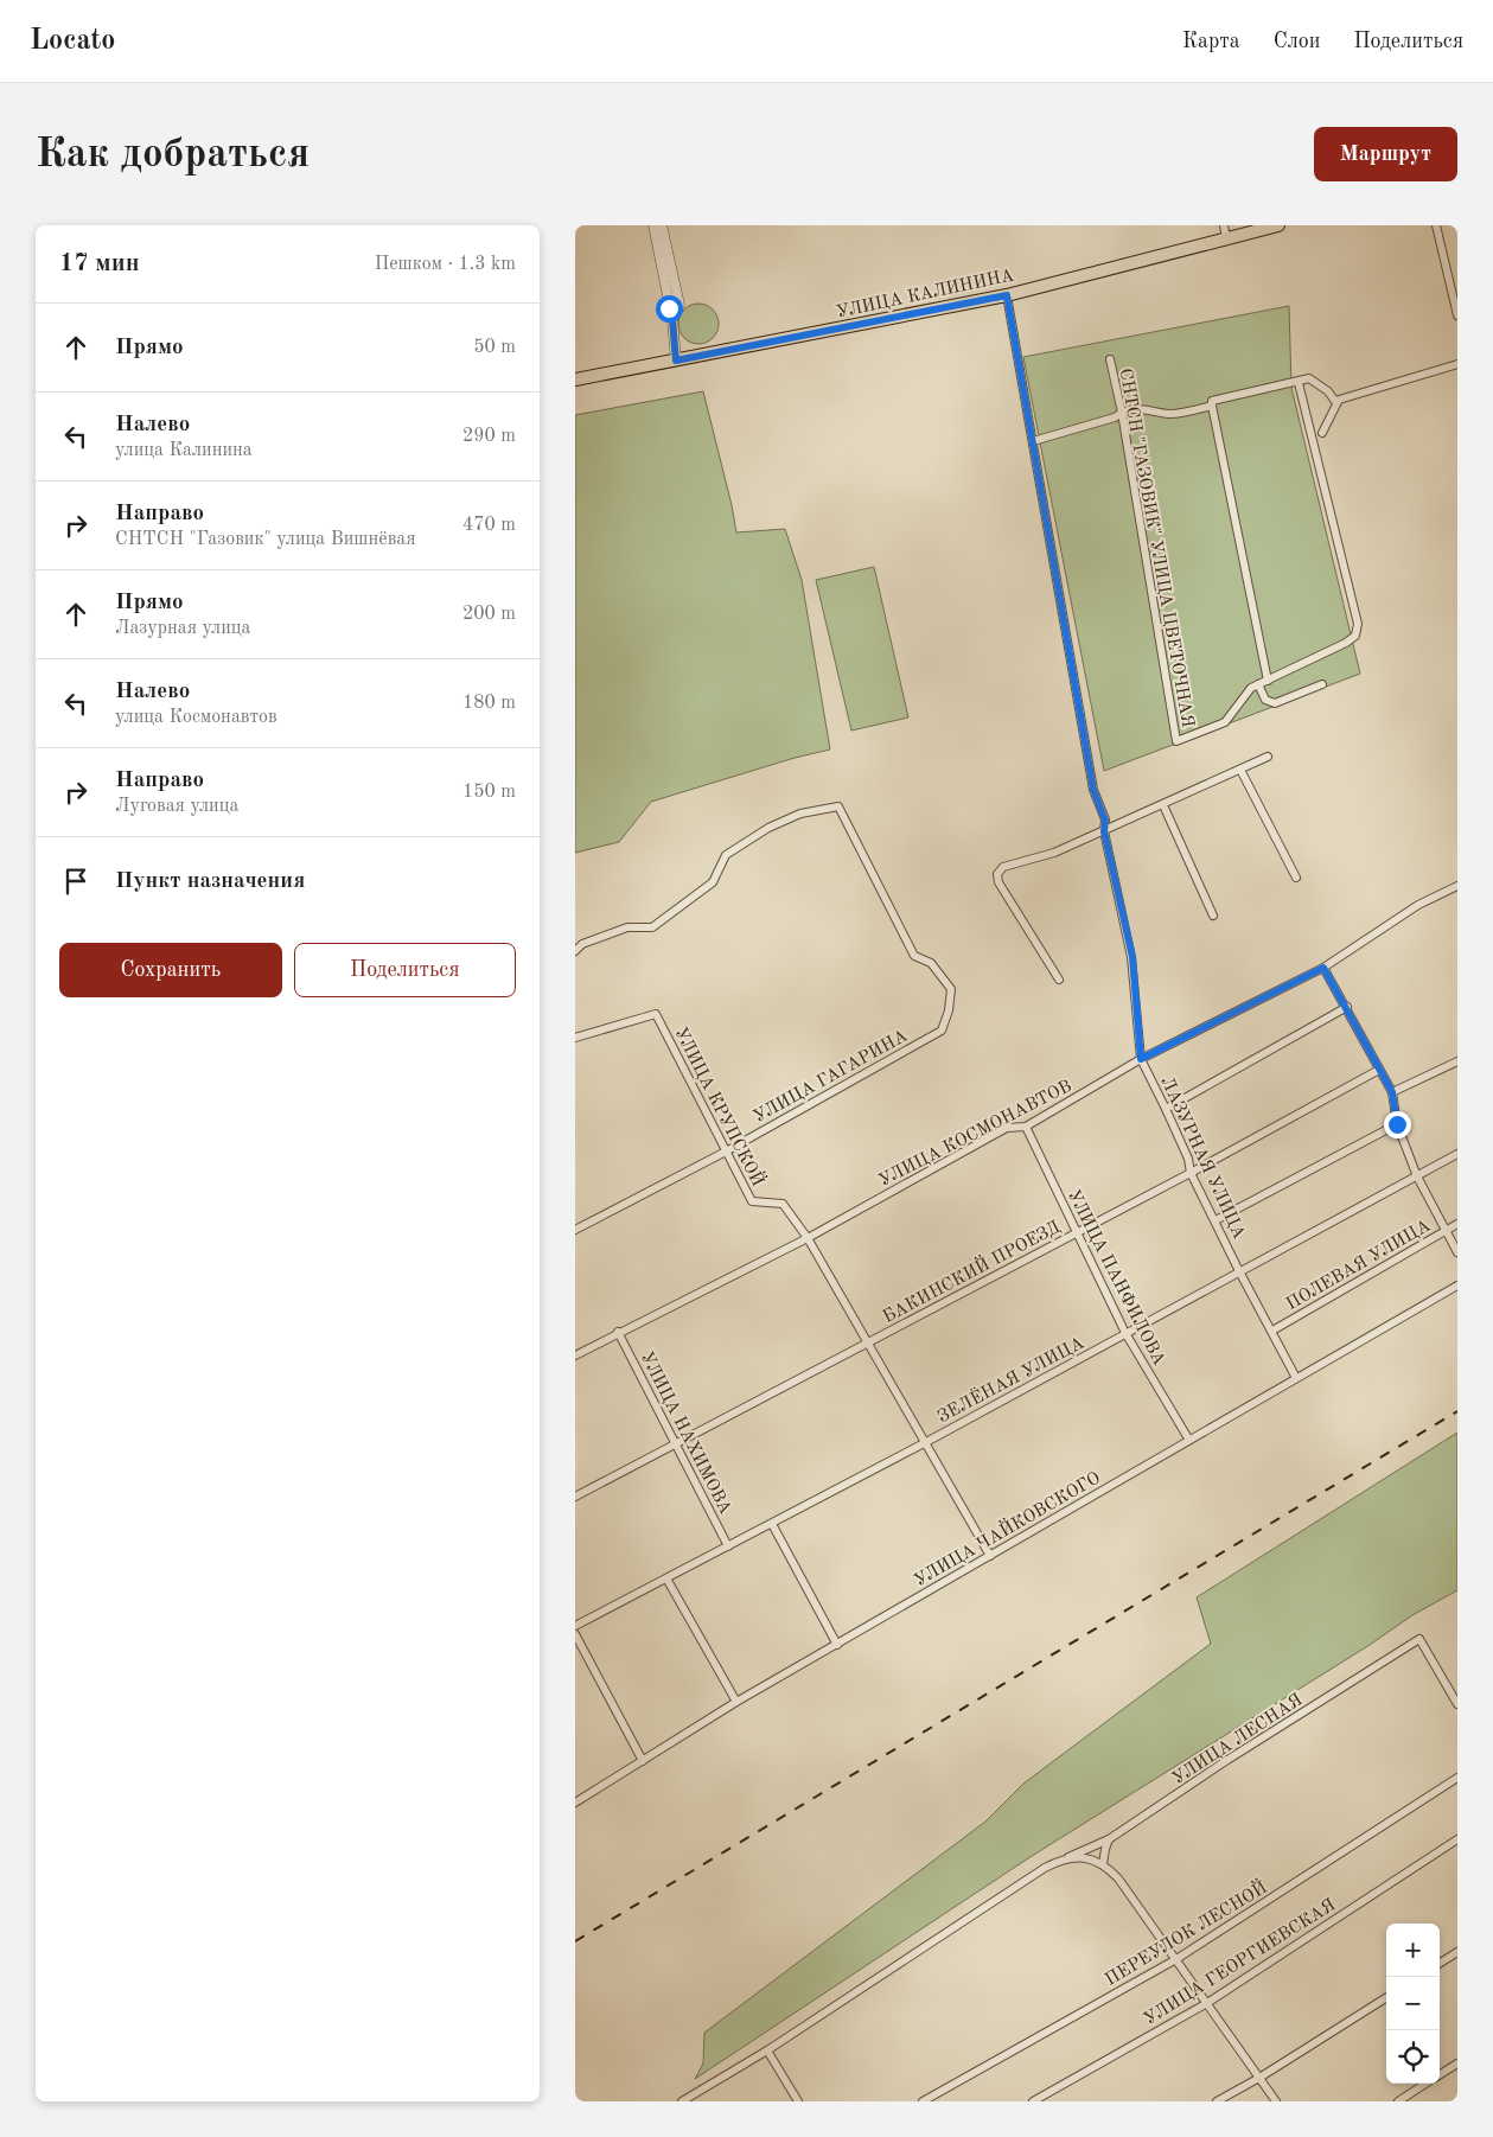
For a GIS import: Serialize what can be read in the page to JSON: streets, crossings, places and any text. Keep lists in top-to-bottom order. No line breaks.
{"streets":{"main road":["УЛИЦА КАЛИНИНА"],"street":["СНТСН \"ГАЗОВИК\" УЛИЦА ЦВЕТОЧНАЯ","УЛИЦА ГАГАРИНА","УЛИЦА КРУПСКОЙ","УЛИЦА КОСМОНАВТОВ","ЛАЗУРНАЯ УЛИЦА","ПОЛЕВАЯ УЛИЦА","БАКИНСКИЙ ПРОЕЗД","УЛИЦА ПАНФИЛОВА","ЗЕЛЁНАЯ УЛИЦА","УЛИЦА НАХИМОВА","УЛИЦА ЧАЙКОВСКОГО","УЛИЦА ЛЕСНАЯ","ПЕРЕУЛОК ЛЕСНОЙ","УЛИЦА ГЕОРГИЕВСКАЯ"]},"crossings":[["УЛИЦА КАЛИНИНА","ЛАЗУРНАЯ УЛИЦА"],["УЛИЦА ГАГАРИНА","УЛИЦА КРУПСКОЙ"],["УЛИЦА КРУПСКОЙ","УЛИЦА КОСМОНАВТОВ"],["УЛИЦА КРУПСКОЙ","БАКИНСКИЙ ПРОЕЗД"],["УЛИЦА КРУПСКОЙ","ЗЕЛЁНАЯ УЛИЦА"],["УЛИЦА КРУПСКОЙ","УЛИЦА ЧАЙКОВСКОГО"],["УЛИЦА КОСМОНАВТОВ","ЛАЗУРНАЯ УЛИЦА"],["УЛИЦА КОСМОНАВТОВ","УЛИЦА ПАНФИЛОВА"],["УЛИЦА КОСМОНАВТОВ","УЛИЦА НАХИМОВА"],["ЛАЗУРНАЯ УЛИЦА","ПОЛЕВАЯ УЛИЦА"],["ЛАЗУРНАЯ УЛИЦА","БАКИНСКИЙ ПРОЕЗД"],["ЛАЗУРНАЯ УЛИЦА","ЗЕЛЁНАЯ УЛИЦА"],["ЛАЗУРНАЯ УЛИЦА","УЛИЦА ЧАЙКОВСКОГО"],["БАКИНСКИЙ ПРОЕЗД","УЛИЦА ПАНФИЛОВА"],["БАКИНСКИЙ ПРОЕЗД","УЛИЦА НАХИМОВА"],["УЛИЦА ПАНФИЛОВА","ЗЕЛЁНАЯ УЛИЦА"],["УЛИЦА ПАНФИЛОВА","УЛИЦА ЧАЙКОВСКОГО"],["ЗЕЛЁНАЯ УЛИЦА","УЛИЦА НАХИМОВА"]],"page":{"header":"Locato","nav":["Карта","Слои","Поделиться"],"buttons":["Маршрут",["Сохранить","Поделиться"]],"title":"Как добраться","heading":["17 мин","Пешком · 1.3 km"],"list":[["Прямо","50 m"],["Налево","улица Калинина","290 m"],["Направо","СНТСН \"Газовик\" улица Вишнёвая","470 m"],["Прямо","Лазурная улица","200 m"],["Налево","улица Космонавтов","180 m"],["Направо","Луговая улица","150 m"],"Пункт назначения"],"map_buttons":["+","−"]}}
